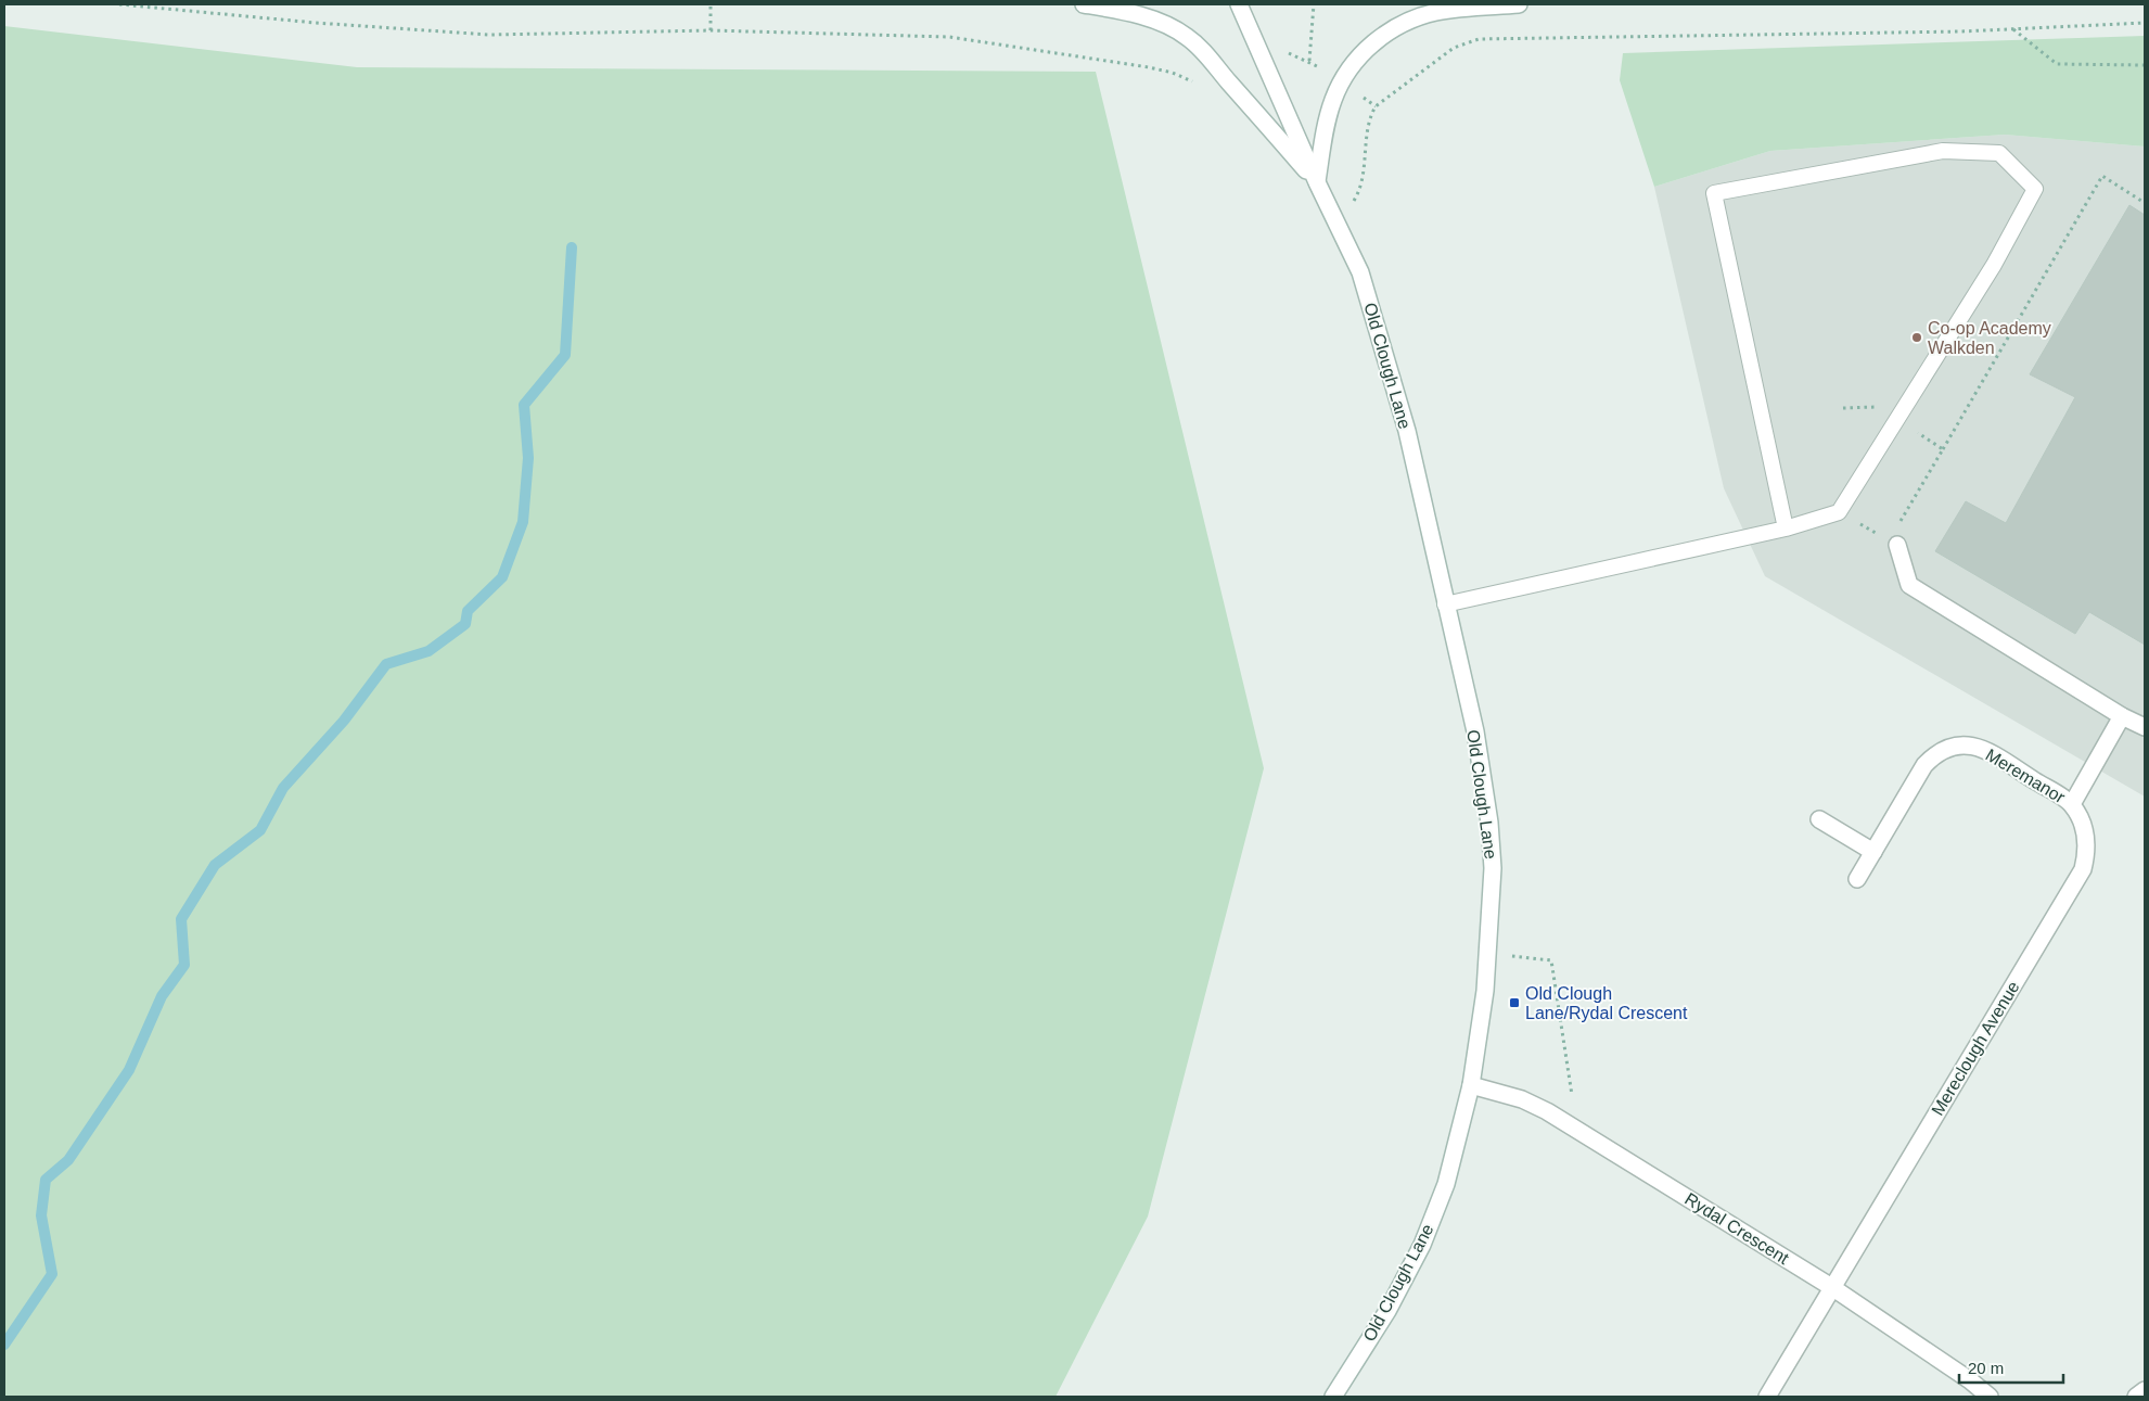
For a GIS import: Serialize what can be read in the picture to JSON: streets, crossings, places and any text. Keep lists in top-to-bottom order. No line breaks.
{"streets":{"street":["Old Clough Lane","Meremanor","Mereclough Avenue","Rydal Crescent"]},"crossings":[["Old Clough Lane","Rydal Crescent"],["Meremanor","Mereclough Avenue"],["Mereclough Avenue","Rydal Crescent"]],"places":{"other":["Co-op Academy Walkden"],"transit":["Old Clough Lane/Rydal Crescent"]},"scale_bar":"20 m"}
